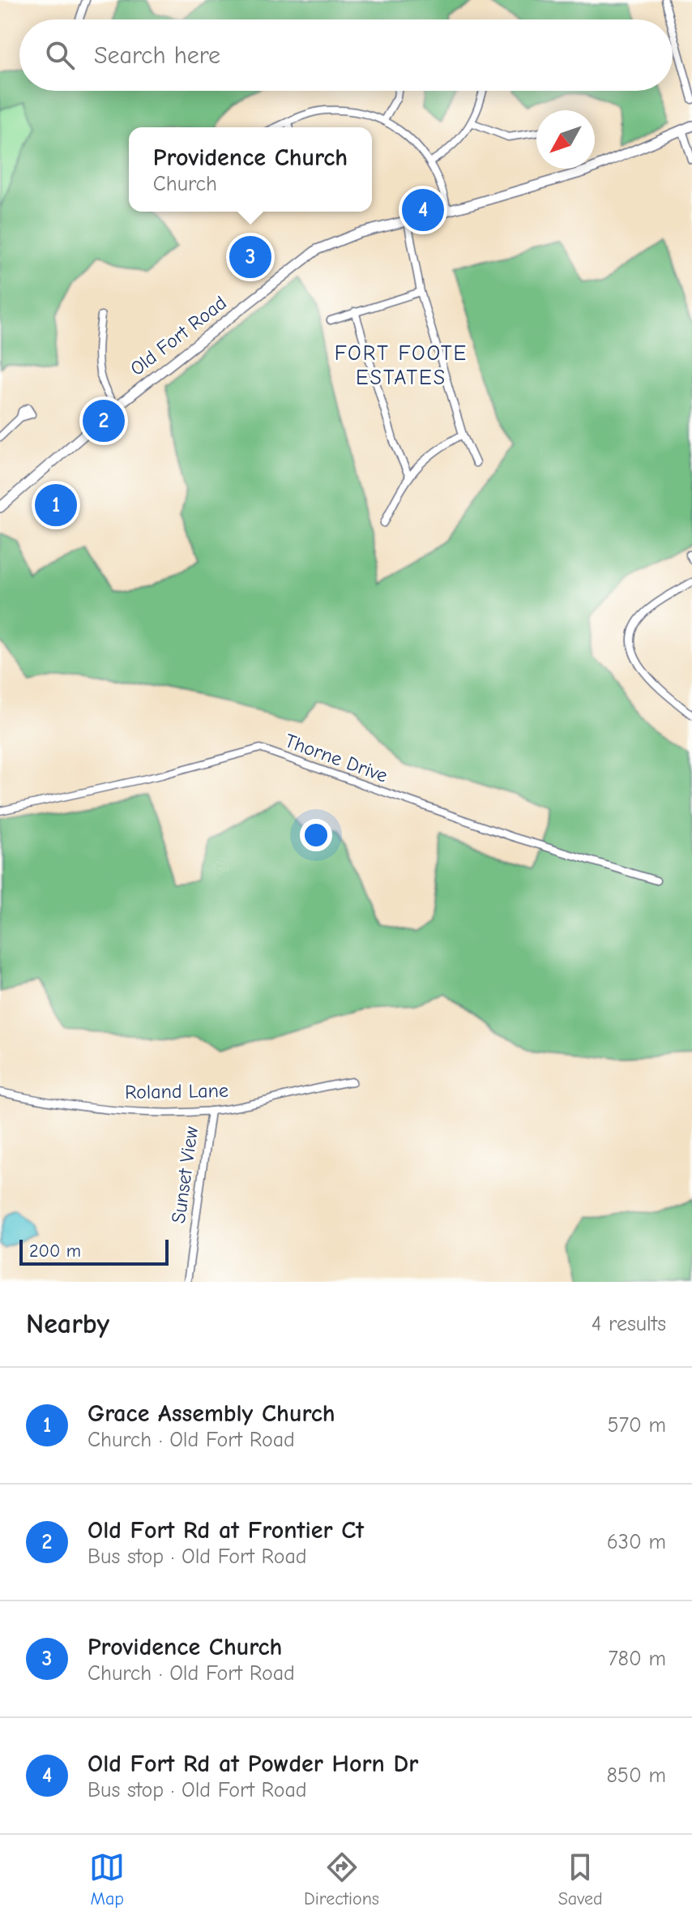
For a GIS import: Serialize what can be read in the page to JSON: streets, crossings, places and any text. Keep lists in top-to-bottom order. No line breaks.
{"streets":{"main road":["Old Fort Road"],"street":["Thorne Drive","Roland Lane","Sunset View"]},"crossings":[["Roland Lane","Sunset View"]],"districts":["FORT FOOTE ESTATES"],"scale_bar":"200 m","north":"bottom left","page":{"search":"Search here","popup":["Providence Church","Church"],"pins":["4","3","2","1"],"scale":"200 m","heading":["Nearby","4 results"],"list":[{"mark":"1","name":"Grace Assembly Church","note":"Church · Old Fort Road","value":"570 m"},{"mark":"2","name":"Old Fort Rd at Frontier Ct","note":"Bus stop · Old Fort Road","value":"630 m"},{"mark":"3","name":"Providence Church","note":"Church · Old Fort Road","value":"780 m"},{"mark":"4","name":"Old Fort Rd at Powder Horn Dr","note":"Bus stop · Old Fort Road","value":"850 m"}],"nav":["Map","Directions","Saved"]}}
